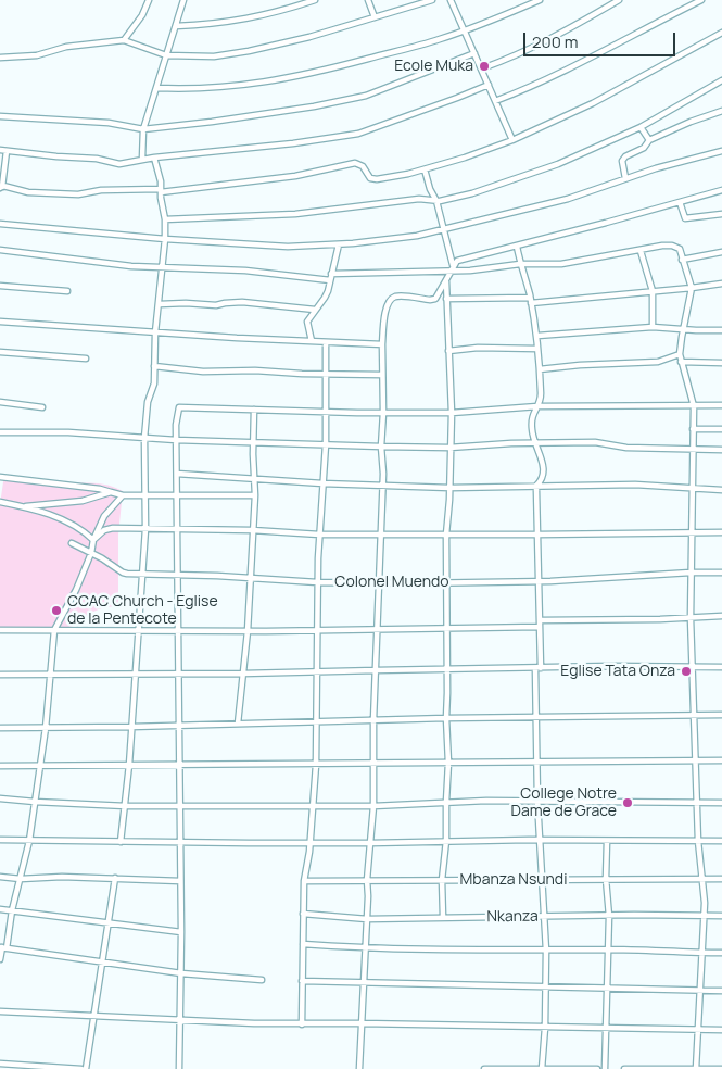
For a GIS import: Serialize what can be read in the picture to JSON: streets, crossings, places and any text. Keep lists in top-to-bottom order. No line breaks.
{"streets":{"street":["Colonel Muendo","Mbanza Nsundi","Nkanza"]},"places":["Ecole Muka","CCAC Church - Eglise de la Pentecote","Eglise Tata Onza","College Notre Dame de Grace"],"scale_bar":"200 m"}
